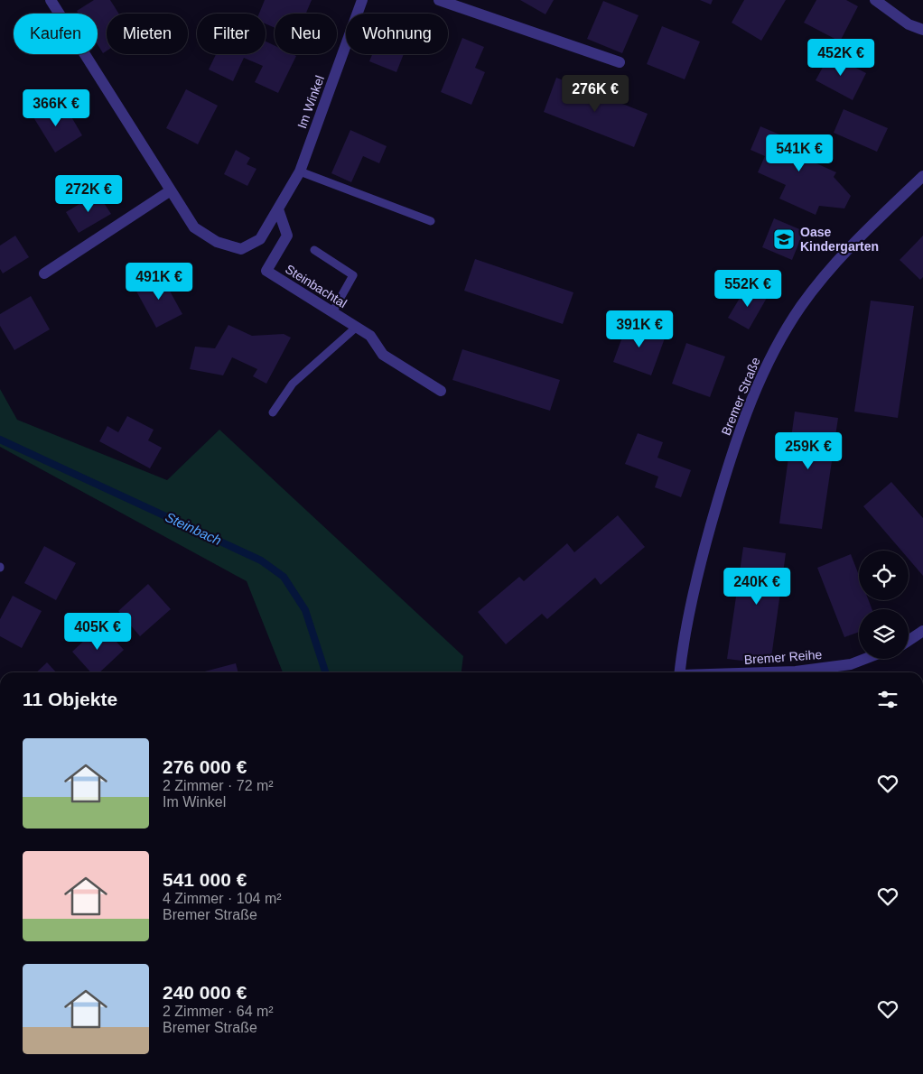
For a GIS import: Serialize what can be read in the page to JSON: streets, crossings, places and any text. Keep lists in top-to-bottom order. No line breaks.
{"streets":{"street":["Im Winkel","Steinbachtal","Bremer Straße","Bremer Reihe"]},"crossings":[["Im Winkel","Steinbachtal"]],"water":["Steinbach"],"places":{"school or university":["Oase Kindergarten"]},"page":{"chip":["Kaufen","Mieten","Filter","Neu","Wohnung"],"price":["452K €","276K €","366K €","541K €","272K €","491K €","552K €","391K €","259K €","240K €","405K €"],"heading":"11 Objekte","list":[{"name":"276 000 €","note":"2 Zimmer · 72 m² · Im Winkel"},{"name":"541 000 €","note":"4 Zimmer · 104 m² · Bremer Straße"},{"name":"240 000 €","note":"2 Zimmer · 64 m² · Bremer Straße"}]}}
